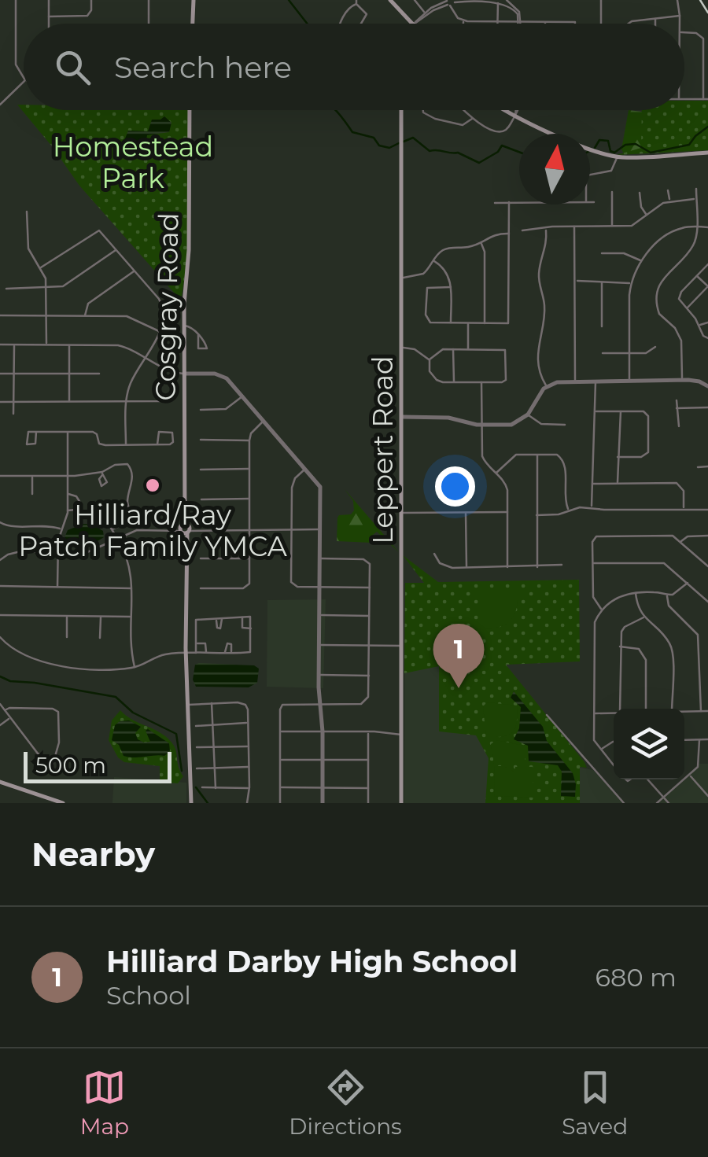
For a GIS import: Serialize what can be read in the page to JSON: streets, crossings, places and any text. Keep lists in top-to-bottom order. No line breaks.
{"streets":{"main road":["Cosgray Road","Leppert Road"]},"parks":["Homestead Park"],"places":["Hilliard/Ray Patch Family YMCA"],"scale_bar":"500 m","north":"top","page":{"search":"Search here","pins":"1","scale":"500 m","heading":"Nearby","list":[{"mark":"1","name":"Hilliard Darby High School","note":"School","value":"680 m"}],"nav":["Map","Directions","Saved"]}}
